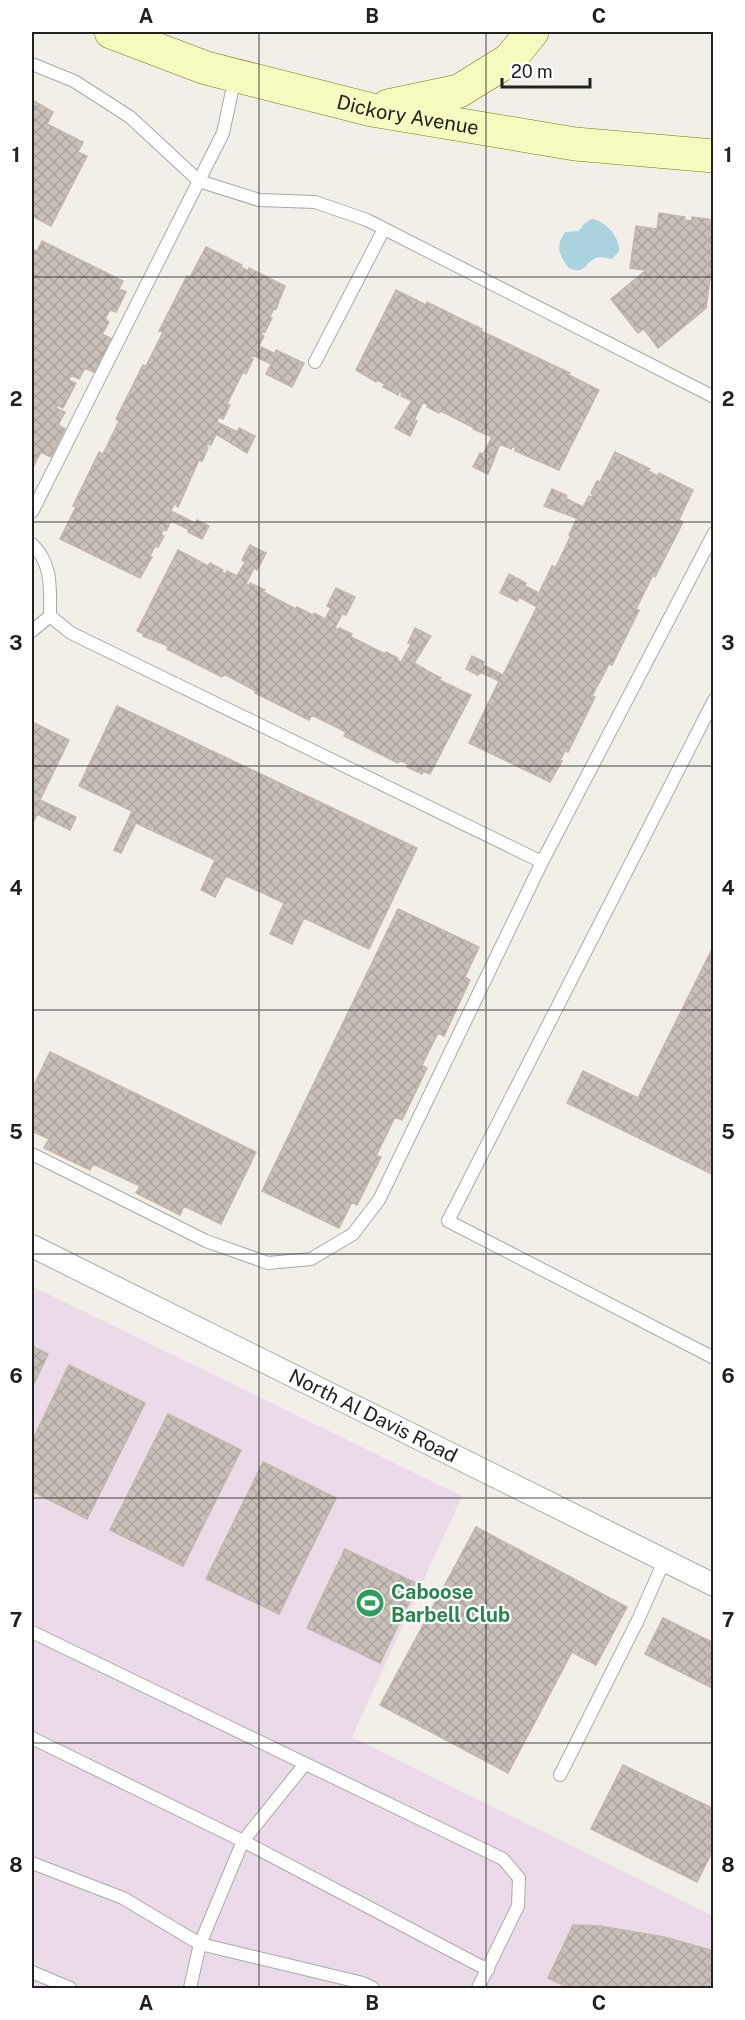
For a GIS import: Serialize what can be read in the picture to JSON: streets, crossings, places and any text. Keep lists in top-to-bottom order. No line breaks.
{"streets":{"main road":["Dickory Avenue"],"street":["North Al Davis Road"]},"places":{"sports":["Caboose Barbell Club"]},"scale_bar":"20 m","grid":{"columns":["A","B","C"],"rows":["1","2","3","4","5","6","7","8"]}}
